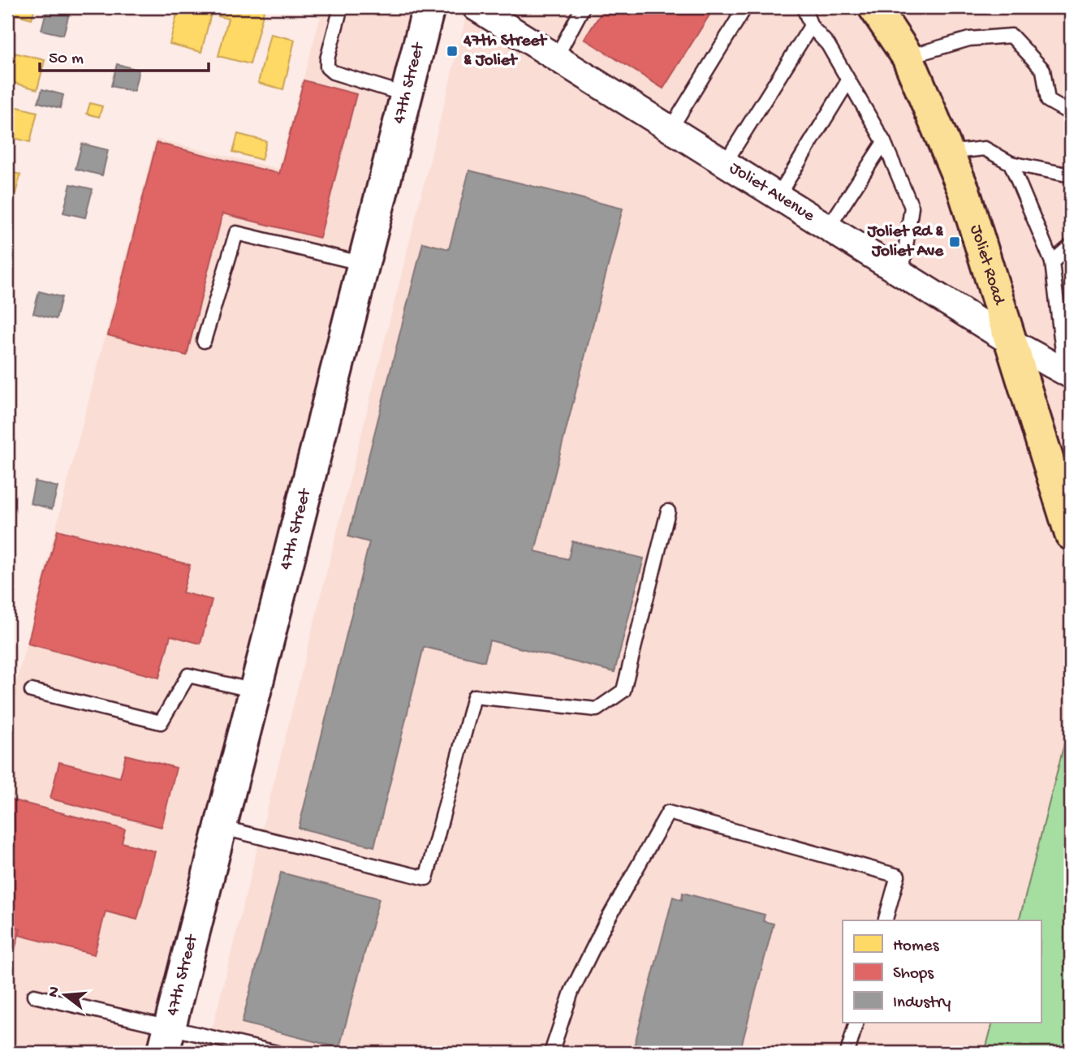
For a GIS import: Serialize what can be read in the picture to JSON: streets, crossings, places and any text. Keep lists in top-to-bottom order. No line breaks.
{"streets":{"main road":["47th Street","Joliet Road"],"street":["Joliet Avenue"]},"crossings":[["Joliet Avenue","Joliet Road"]],"places":{"transit":["47th Street & Joliet","Joliet Rd & Joliet Ave"]},"legend":["Homes","Shops","Industry"],"scale_bar":"50 m","north":"left"}
